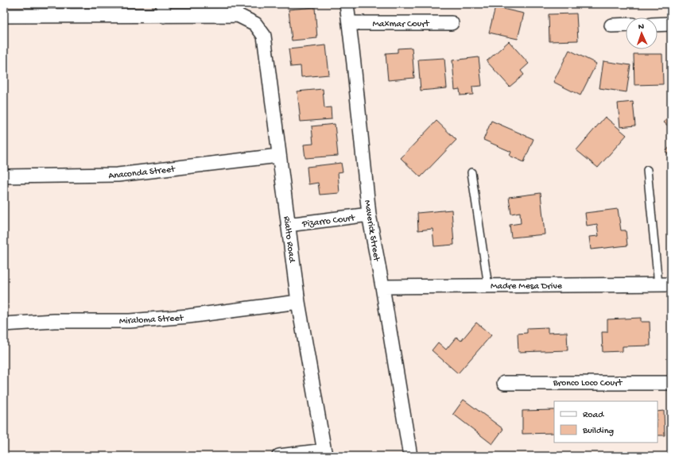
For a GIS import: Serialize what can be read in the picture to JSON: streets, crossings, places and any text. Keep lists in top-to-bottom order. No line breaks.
{"streets":{"street":["Maxmar Court","Anaconda Street","Pizarro Court","Maverick Street","Rialto Road","Madre Mesa Drive","Miraloma Street","Bronco Loco Court"]},"crossings":[["Maxmar Court","Maverick Street"],["Anaconda Street","Rialto Road"],["Pizarro Court","Maverick Street"],["Pizarro Court","Rialto Road"],["Maverick Street","Madre Mesa Drive"],["Rialto Road","Miraloma Street"]],"legend":["Road","Building"],"north":"top"}
